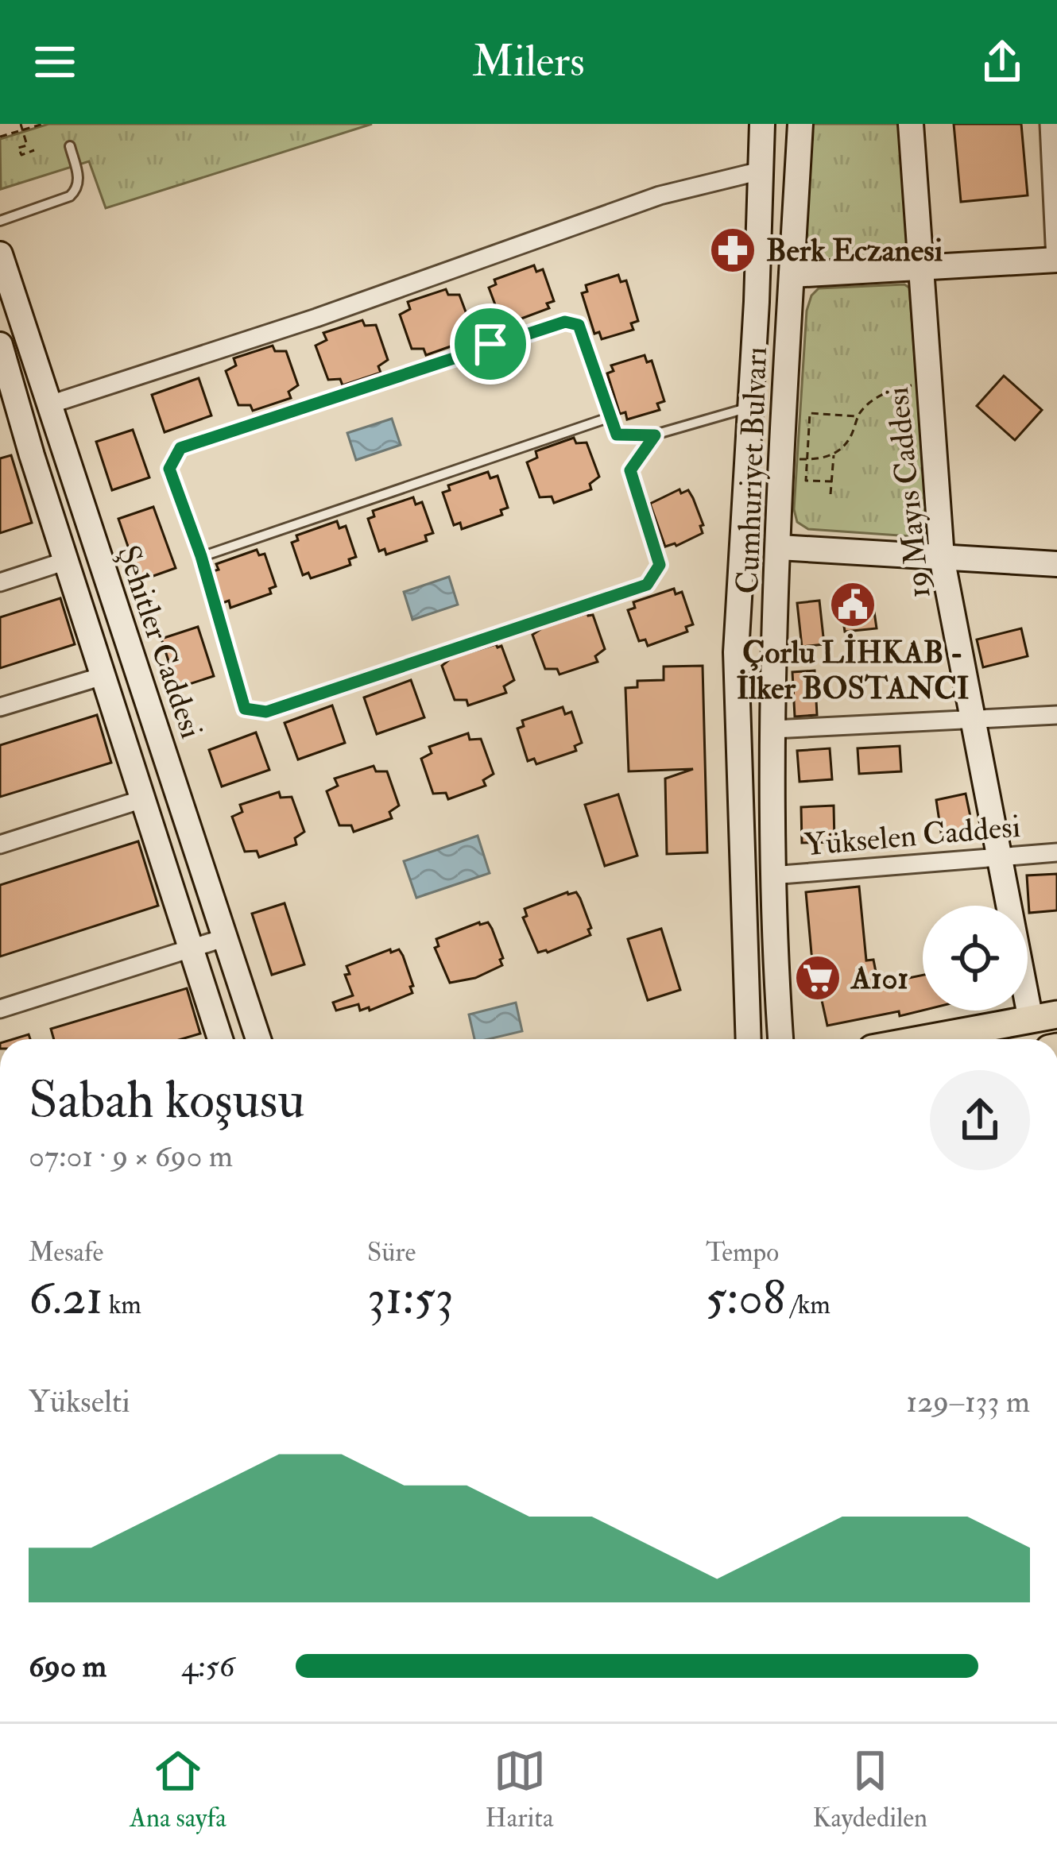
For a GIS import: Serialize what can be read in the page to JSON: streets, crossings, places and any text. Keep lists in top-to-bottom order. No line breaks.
{"streets":{"street":["Cumhuriyet Bulvarı","19 Mayıs Caddesi","Şehitler Caddesi","Yükselen Caddesi"]},"crossings":[["Cumhuriyet Bulvarı","Yükselen Caddesi"],["19 Mayıs Caddesi","Yükselen Caddesi"]],"places":{"pharmacy":["Berk Eczanesi"],"public building":["Çorlu LİHKAB - İlker BOSTANCI"],"supermarket":["A101"]},"page":{"header":"Milers","heading":["Sabah koşusu","07:01 · 9 × 690 m"],"stats":[["Mesafe","6.21 km"],["Süre","31:53"],["Tempo","5:08 /km"]],"chart":["Yükselti","129–133 m"],"list":[{"name":"690 m","note":"4:56"}],"tabs":["Ana sayfa","Harita","Kaydedilen"]}}
